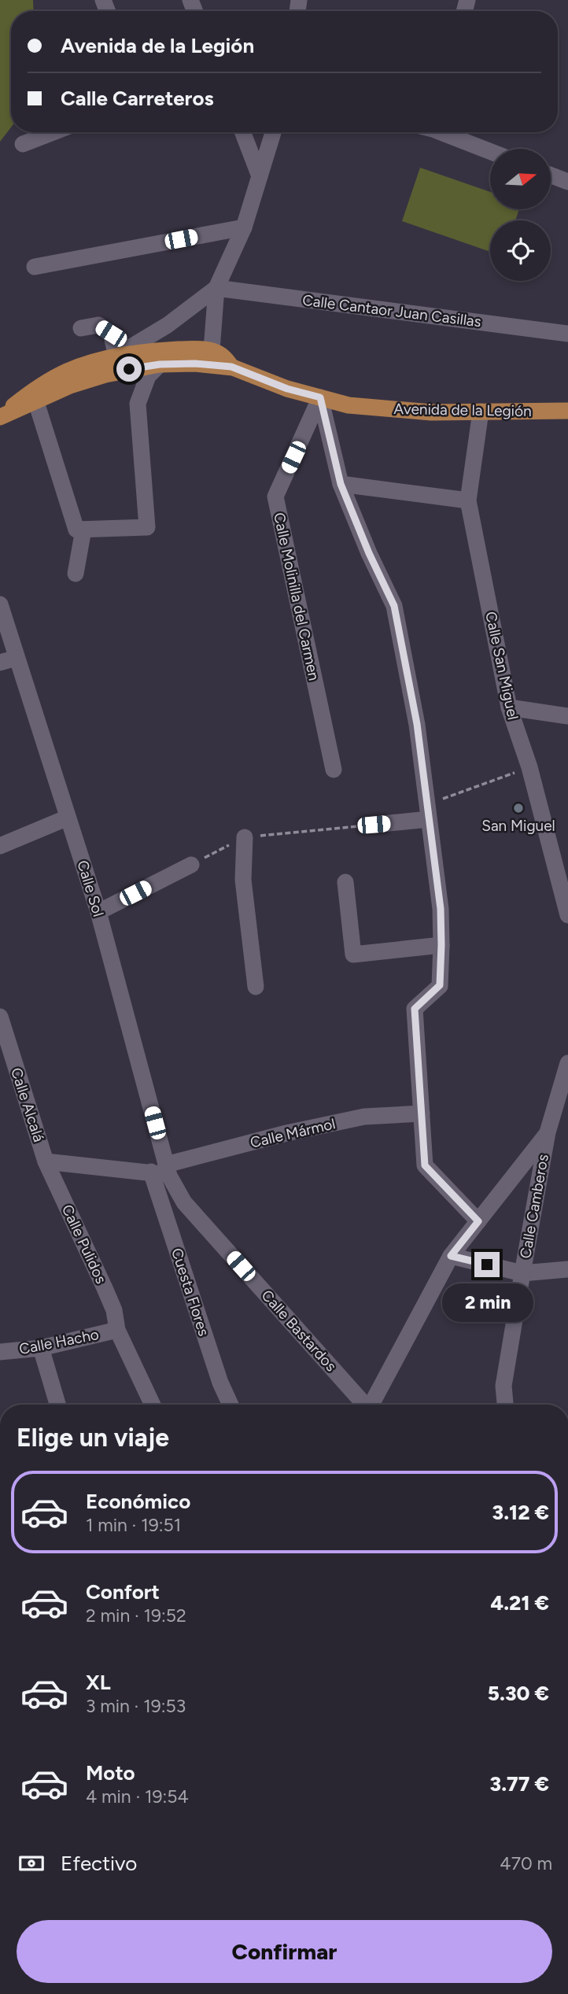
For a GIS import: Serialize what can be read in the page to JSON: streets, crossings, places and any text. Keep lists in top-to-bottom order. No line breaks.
{"streets":{"main road":["Avenida de la Legión"],"street":["Calle Cantaor Juan Casillas","Calle Molinilla del Carmen","Calle San Miguel","Calle Sol","Calle Alcalá","Calle Mármol","Calle Camberos","Calle Pulidos","Cuesta Flores","Calle Bastardos","Calle Hacho"]},"crossings":[["Avenida de la Legión","Calle Molinilla del Carmen"],["Avenida de la Legión","Calle San Miguel"],["Calle Sol","Calle Mármol"],["Calle Sol","Calle Bastardos"],["Calle Alcalá","Calle Pulidos"],["Calle Mármol","Calle Bastardos"],["Calle Pulidos","Calle Hacho"]],"places":["San Miguel"],"north":"right","page":{"banner":["Avenida de la Legión","Calle Carreteros"],"bubble":"2 min","heading":"Elige un viaje","list":[{"name":"Económico","note":"1 min · 19:51","value":"3.12 €"},{"name":"Confort","note":"2 min · 19:52","value":"4.21 €"},{"name":"XL","note":"3 min · 19:53","value":"5.30 €"},{"name":"Moto","note":"4 min · 19:54","value":"3.77 €"}],"pay":["Efectivo","470 m"],"buttons":"Confirmar"}}
